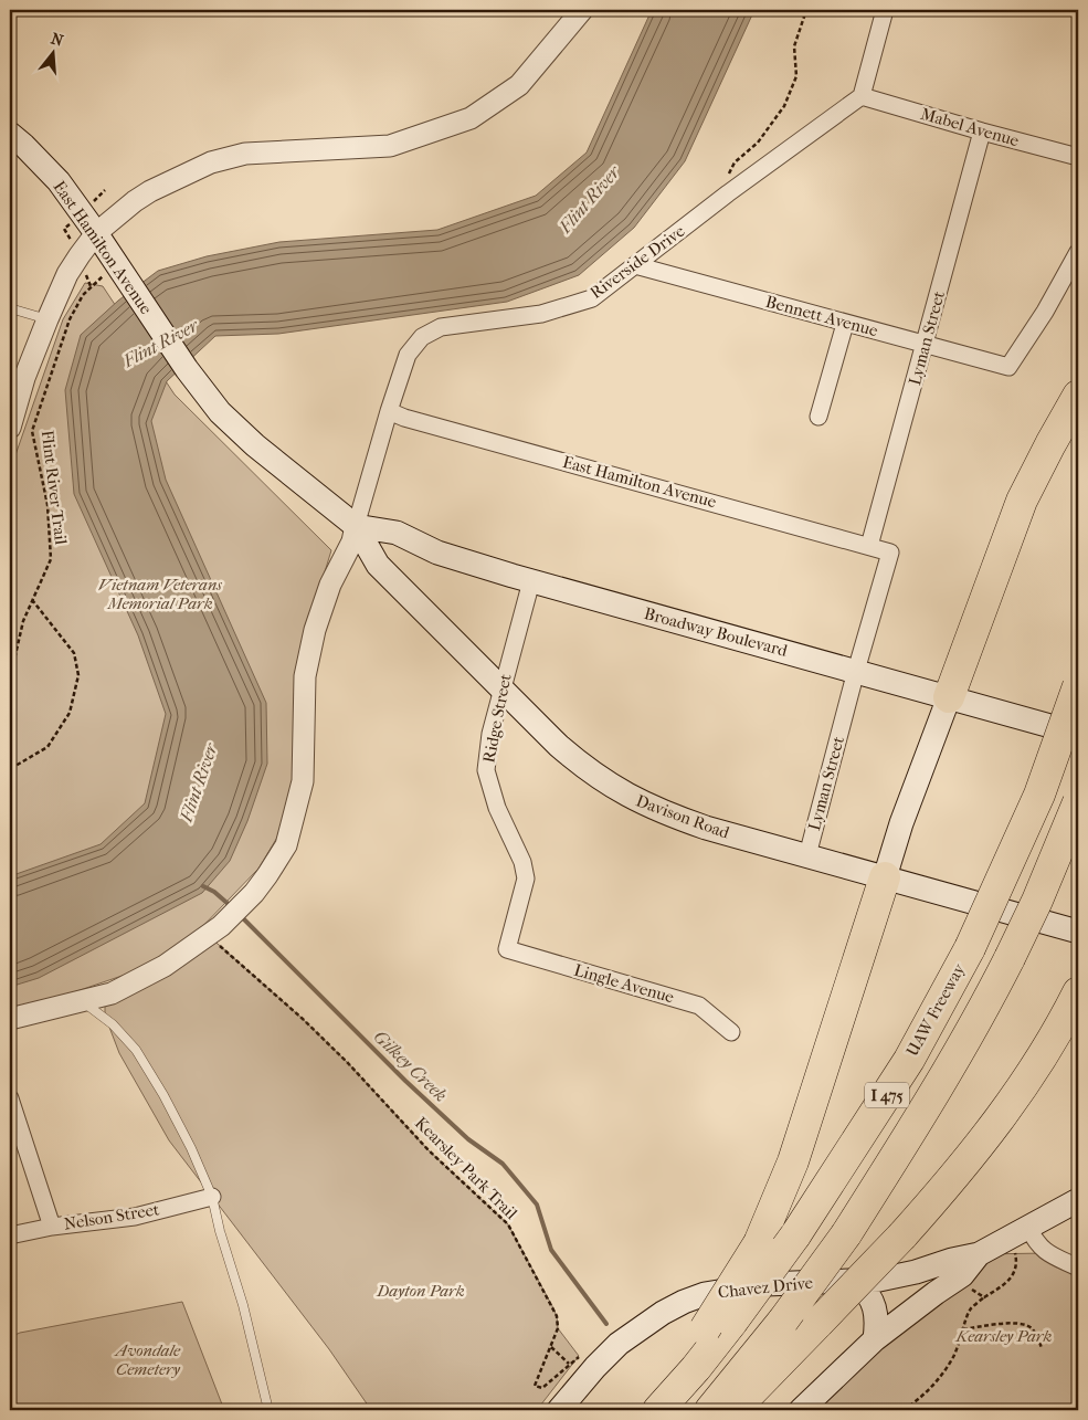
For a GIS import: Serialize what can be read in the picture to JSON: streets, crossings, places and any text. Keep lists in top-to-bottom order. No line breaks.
{"streets":{"highway":["UAW Freeway","I 475"],"main road":["East Hamilton Avenue","Broadway Boulevard","Davison Road","Chavez Drive"],"street":["Mabel Avenue","Riverside Drive","Bennett Avenue","Lyman Street","Ridge Street","Lingle Avenue","Nelson Street"],"path":["Flint River Trail","Kearsley Park Trail"]},"crossings":[["Mabel Avenue","Riverside Drive"],["Mabel Avenue","Lyman Street"],["East Hamilton Avenue","Riverside Drive"],["East Hamilton Avenue","Lyman Street"],["East Hamilton Avenue","Broadway Boulevard"],["East Hamilton Avenue","Davison Road"],["Riverside Drive","Bennett Avenue"],["Riverside Drive","Broadway Boulevard"],["Riverside Drive","Davison Road"],["Bennett Avenue","Lyman Street"],["Lyman Street","Broadway Boulevard"],["Lyman Street","Davison Road"],["Broadway Boulevard","Ridge Street"],["Broadway Boulevard","Davison Road"],["Ridge Street","Davison Road"],["Ridge Street","Lingle Avenue"]],"water":["Flint River","Gilkey Creek"],"parks":["Vietnam Veterans Memorial Park","Dayton Park","Kearsley Park","Avondale Cemetery"],"north":"top"}
